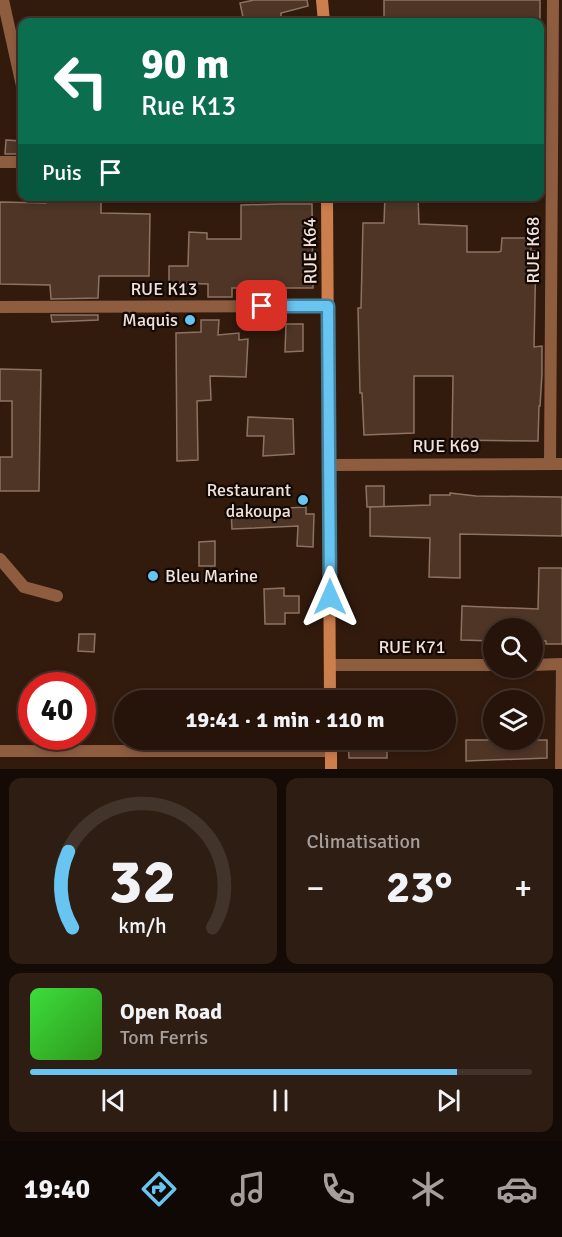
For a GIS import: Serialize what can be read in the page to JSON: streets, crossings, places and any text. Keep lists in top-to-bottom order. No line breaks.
{"streets":{"street":["RUE K68","RUE K64","RUE K13","RUE K69","RUE K71"]},"crossings":[["RUE K68","RUE K69"],["RUE K64","RUE K13"],["RUE K64","RUE K69"],["RUE K64","RUE K71"]],"places":["Maquis","Restaurant dakoupa","Bleu Marine"],"page":{"turn":["90 m","Rue K13"],"then":"Puis","limit":"40","trip":"19:41 · 1 min · 110 m","tile":"Climatisation","heat":["−","23°","+"],"song":["Open Road","Tom Ferris"],"tabs":"19:40","gauge":["32","km/h"]}}
